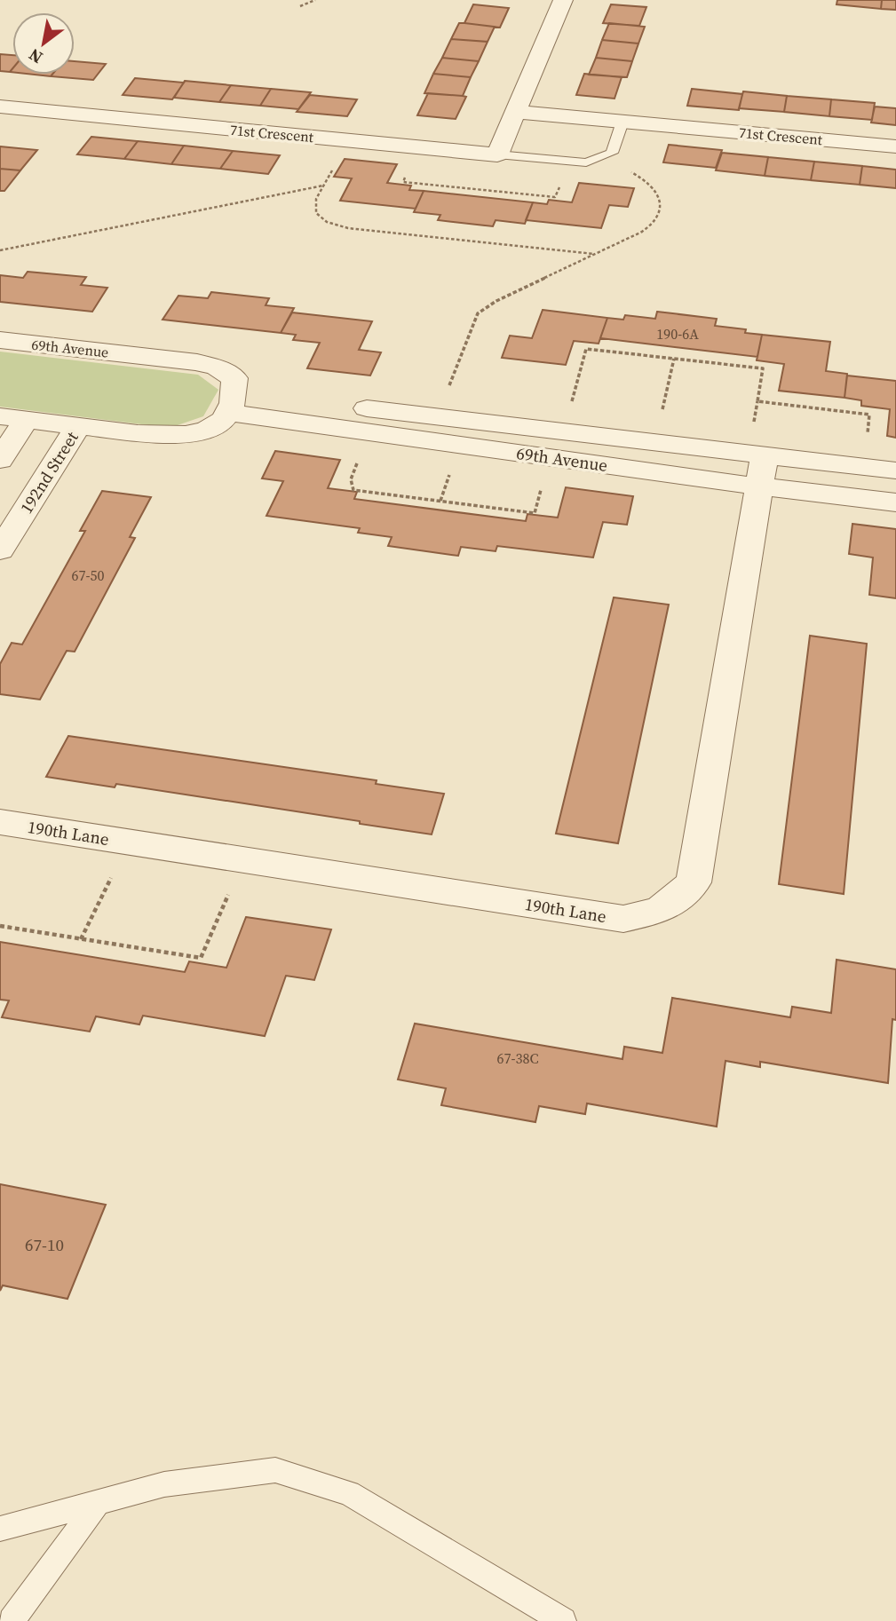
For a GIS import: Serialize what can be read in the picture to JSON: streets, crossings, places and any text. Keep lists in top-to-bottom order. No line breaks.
{"streets":{"street":["71st Crescent","69th Avenue","192nd Street","190th Lane"]},"crossings":[["69th Avenue","190th Lane"]],"house_numbers":["190-6A","67-50","67-38C","67-10"],"north":"bottom left"}
